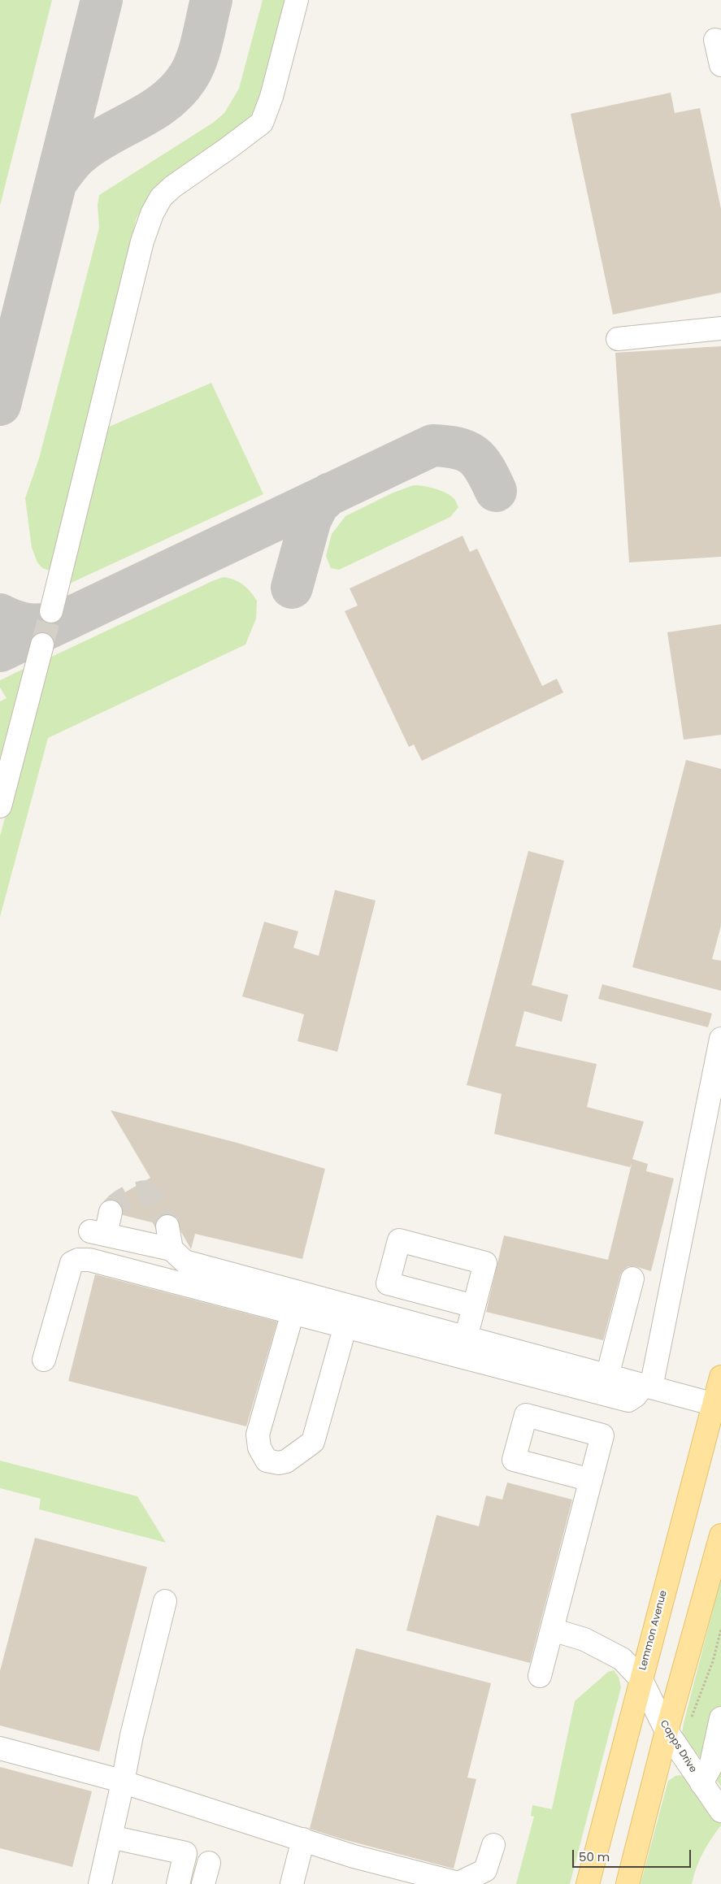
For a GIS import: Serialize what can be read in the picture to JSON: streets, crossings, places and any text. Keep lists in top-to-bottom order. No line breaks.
{"streets":{"main road":["Lemmon Avenue"],"street":["Capps Drive"]},"crossings":[["Lemmon Avenue","Capps Drive"]],"scale_bar":"50 m"}
